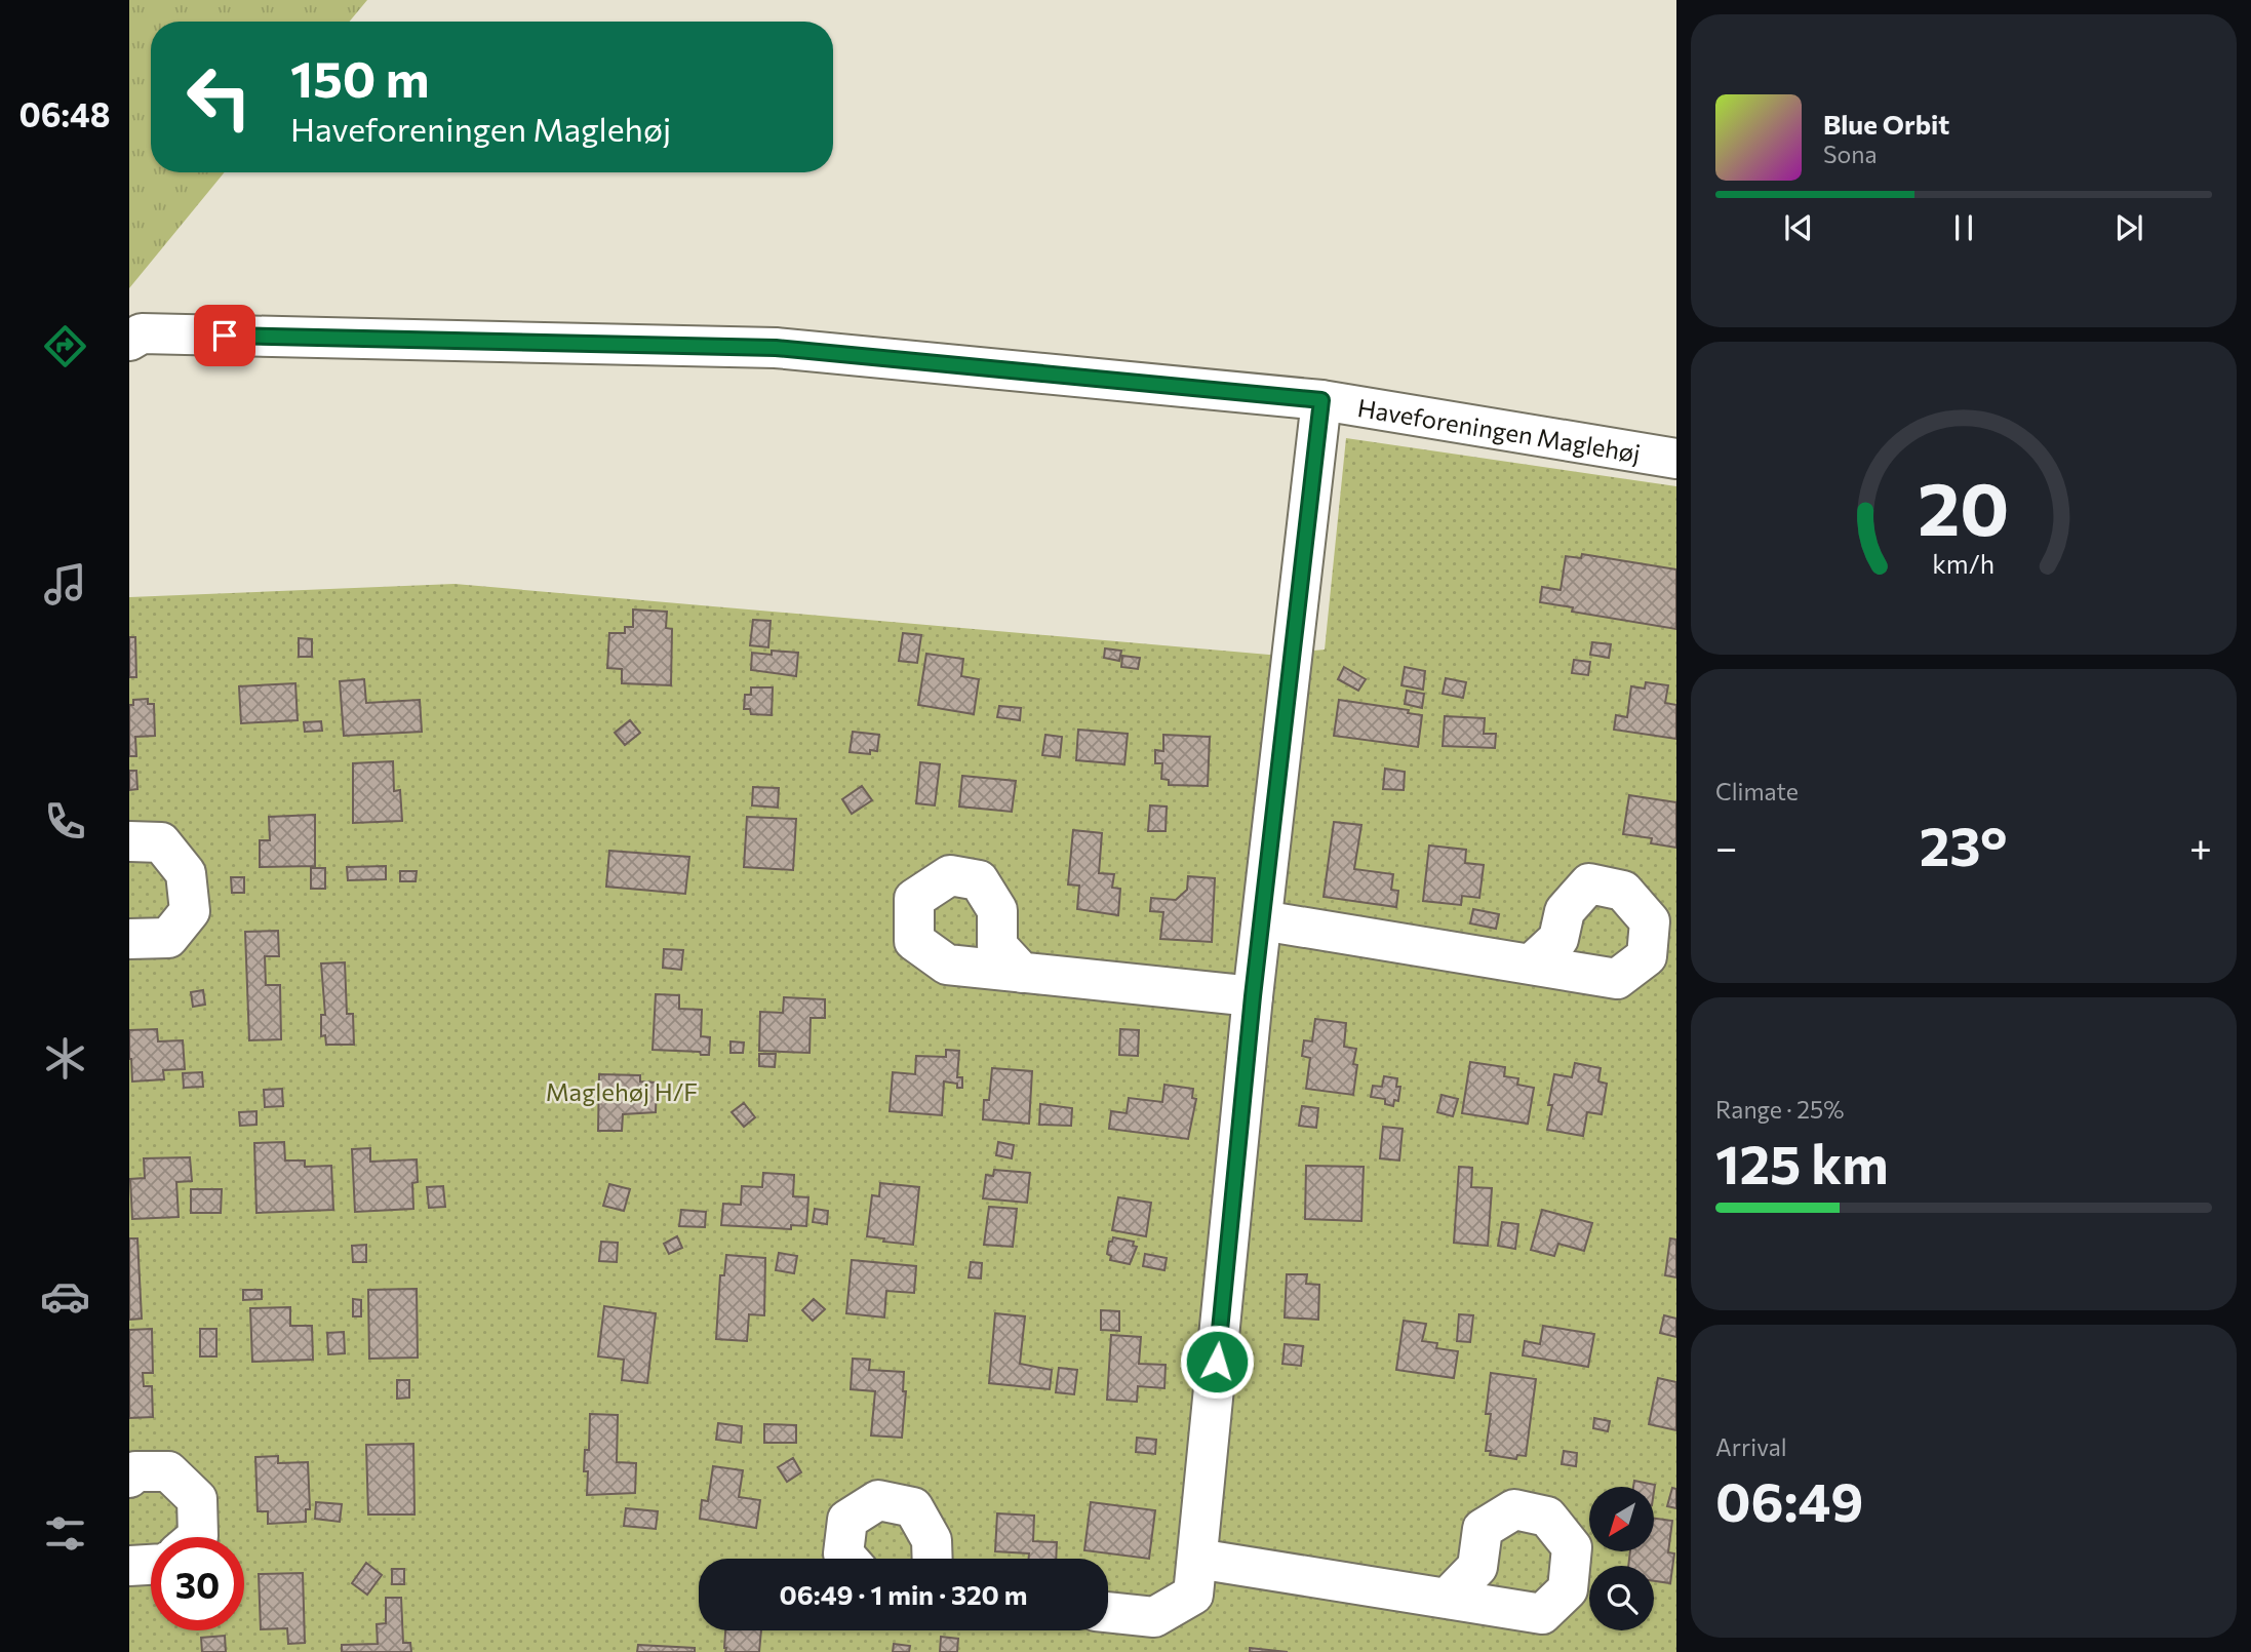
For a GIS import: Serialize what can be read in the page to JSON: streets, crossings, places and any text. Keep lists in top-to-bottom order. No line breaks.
{"streets":{"street":["Haveforeningen Maglehøj"]},"parks":["Maglehøj H/F"],"north":"bottom left","page":{"tabs":"06:48","turn":["150 m","Haveforeningen Maglehøj"],"song":["Blue Orbit","Sona"],"tile":["Climate",["Range · 25%","125 km"],["Arrival","06:49"]],"heat":["−","23°","+"],"limit":"30","trip":"06:49 · 1 min · 320 m","gauge":["20","km/h"]}}
